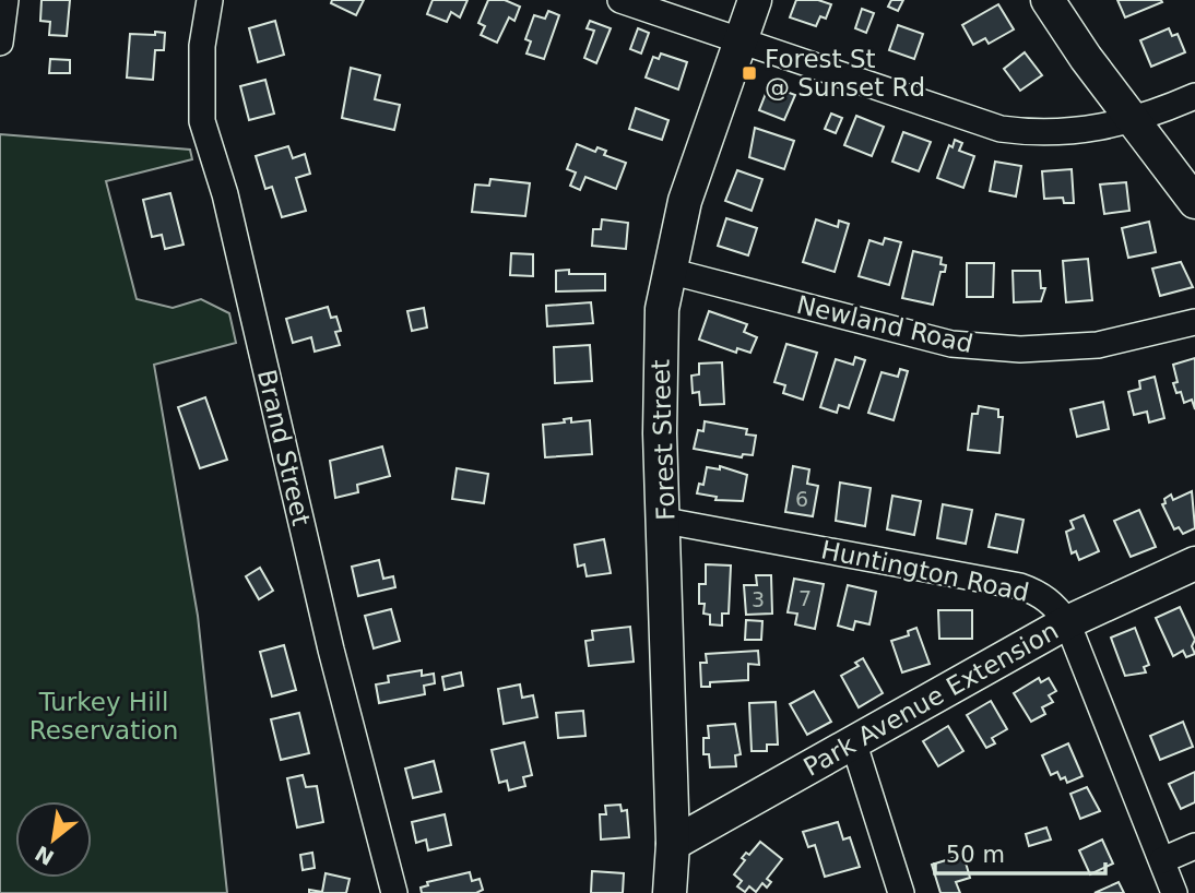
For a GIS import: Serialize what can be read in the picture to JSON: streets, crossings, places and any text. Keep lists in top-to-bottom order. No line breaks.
{"streets":{"main road":["Forest Street","Park Avenue Extension"],"street":["Newland Road","Brand Street","Huntington Road"]},"crossings":[["Newland Road","Forest Street"],["Forest Street","Huntington Road"],["Forest Street","Park Avenue Extension"],["Huntington Road","Park Avenue Extension"]],"parks":["Turkey Hill Reservation"],"places":{"transit":["Forest St @ Sunset Rd"]},"house_numbers":["6","7","3"],"scale_bar":"50 m","north":"bottom left"}
